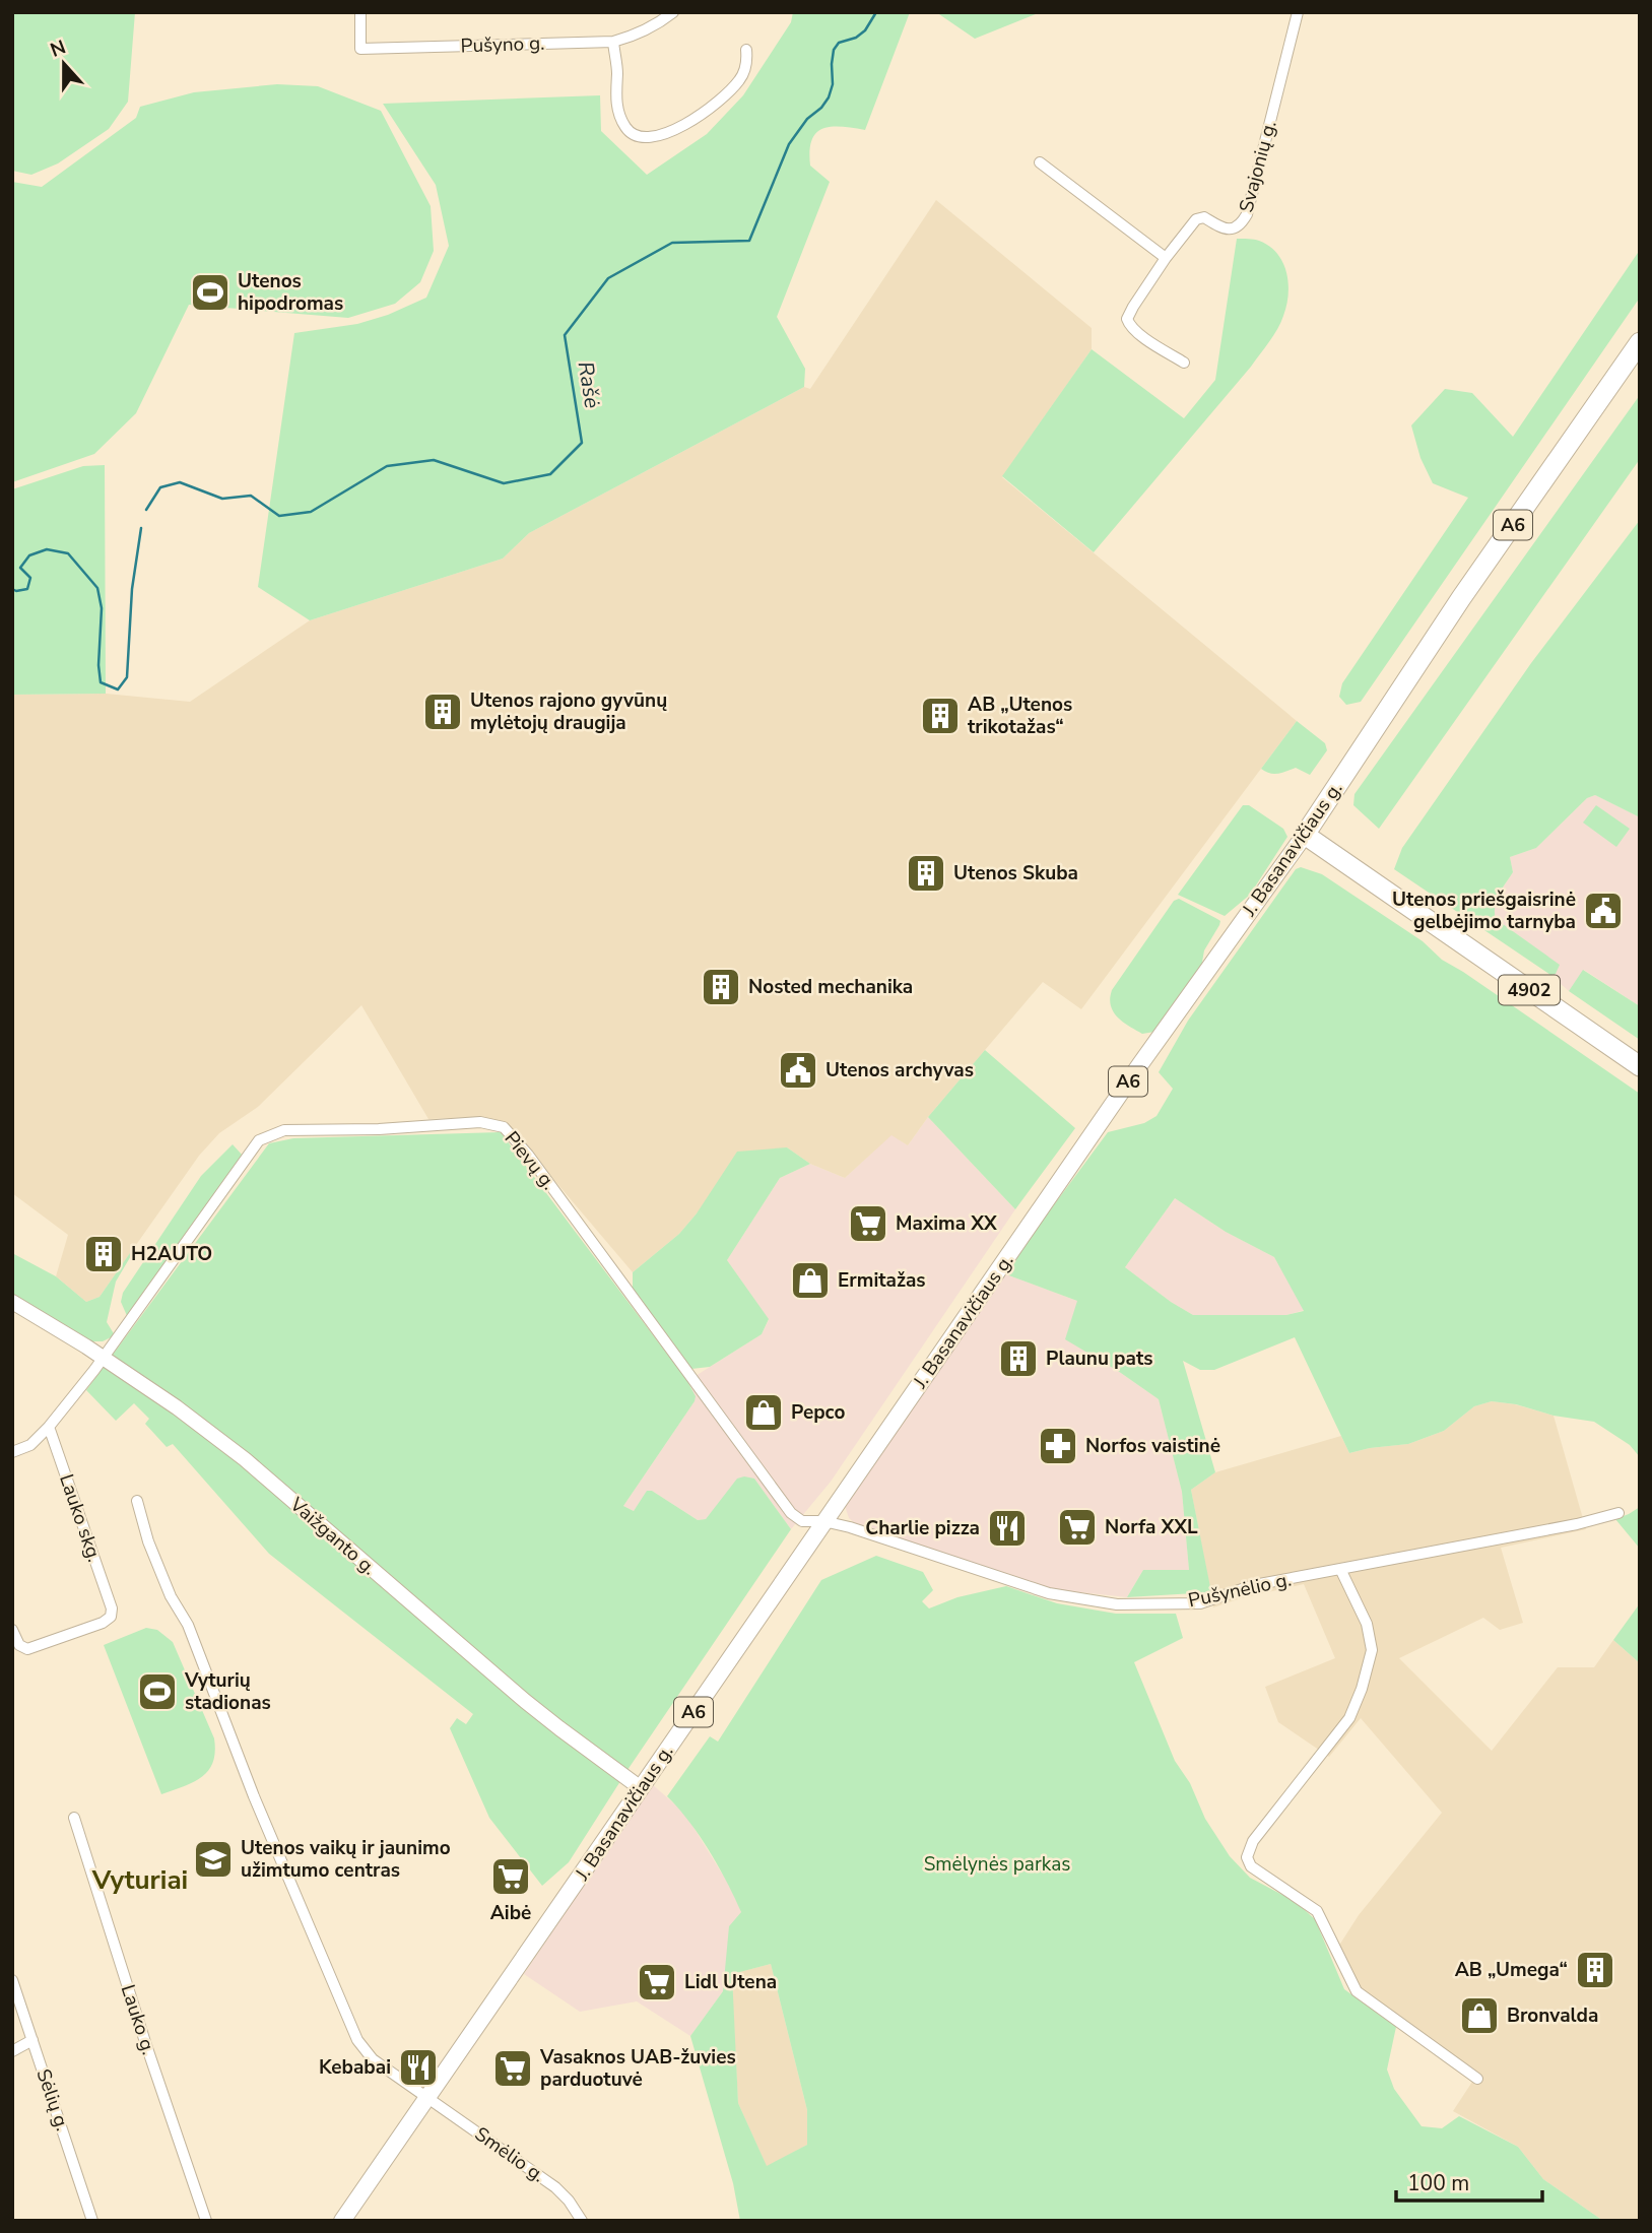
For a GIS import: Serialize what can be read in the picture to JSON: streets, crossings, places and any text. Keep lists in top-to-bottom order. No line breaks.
{"streets":{"highway":["A6","J. Basanavičiaus g.","4902"],"main road":["Vaižganto g."],"street":["Pušyno g.","Svajonių g.","Pievų g.","Lauko skg.","Pušynėlio g.","Lauko g.","Sėlių g.","Smėlio g."]},"crossings":[["J. Basanavičiaus g.","4902"],["J. Basanavičiaus g.","Pievų g."],["J. Basanavičiaus g.","Vaižganto g."],["J. Basanavičiaus g.","Pušynėlio g."],["J. Basanavičiaus g.","Smėlio g."],["Pievų g.","Lauko skg."],["Pievų g.","Vaižganto g."],["Pievų g.","Pušynėlio g."]],"districts":["Vyturiai"],"water":["Rašė"],"parks":["Smėlynės parkas"],"places":{"sports":["Utenos hipodromas","Vyturių stadionas"],"building":["Utenos rajono gyvūnų mylėtojų draugija","AB „Utenos trikotažas“","Utenos Skuba","Nosted mechanika","H2AUTO","Plaunu pats","AB „Umega“"],"public building":["Utenos priešgaisrinė gelbėjimo tarnyba","Utenos archyvas"],"supermarket":["Maxima XX","Norfa XXL","Aibė","Lidl Utena","Vasaknos UAB-žuvies parduotuvė"],"shop":["Ermitažas","Pepco","Bronvalda"],"pharmacy":["Norfos vaistinė"],"restaurant":["Charlie pizza","Kebabai"],"school or university":["Utenos vaikų ir jaunimo užimtumo centras"]},"scale_bar":"100 m","north":"top"}
